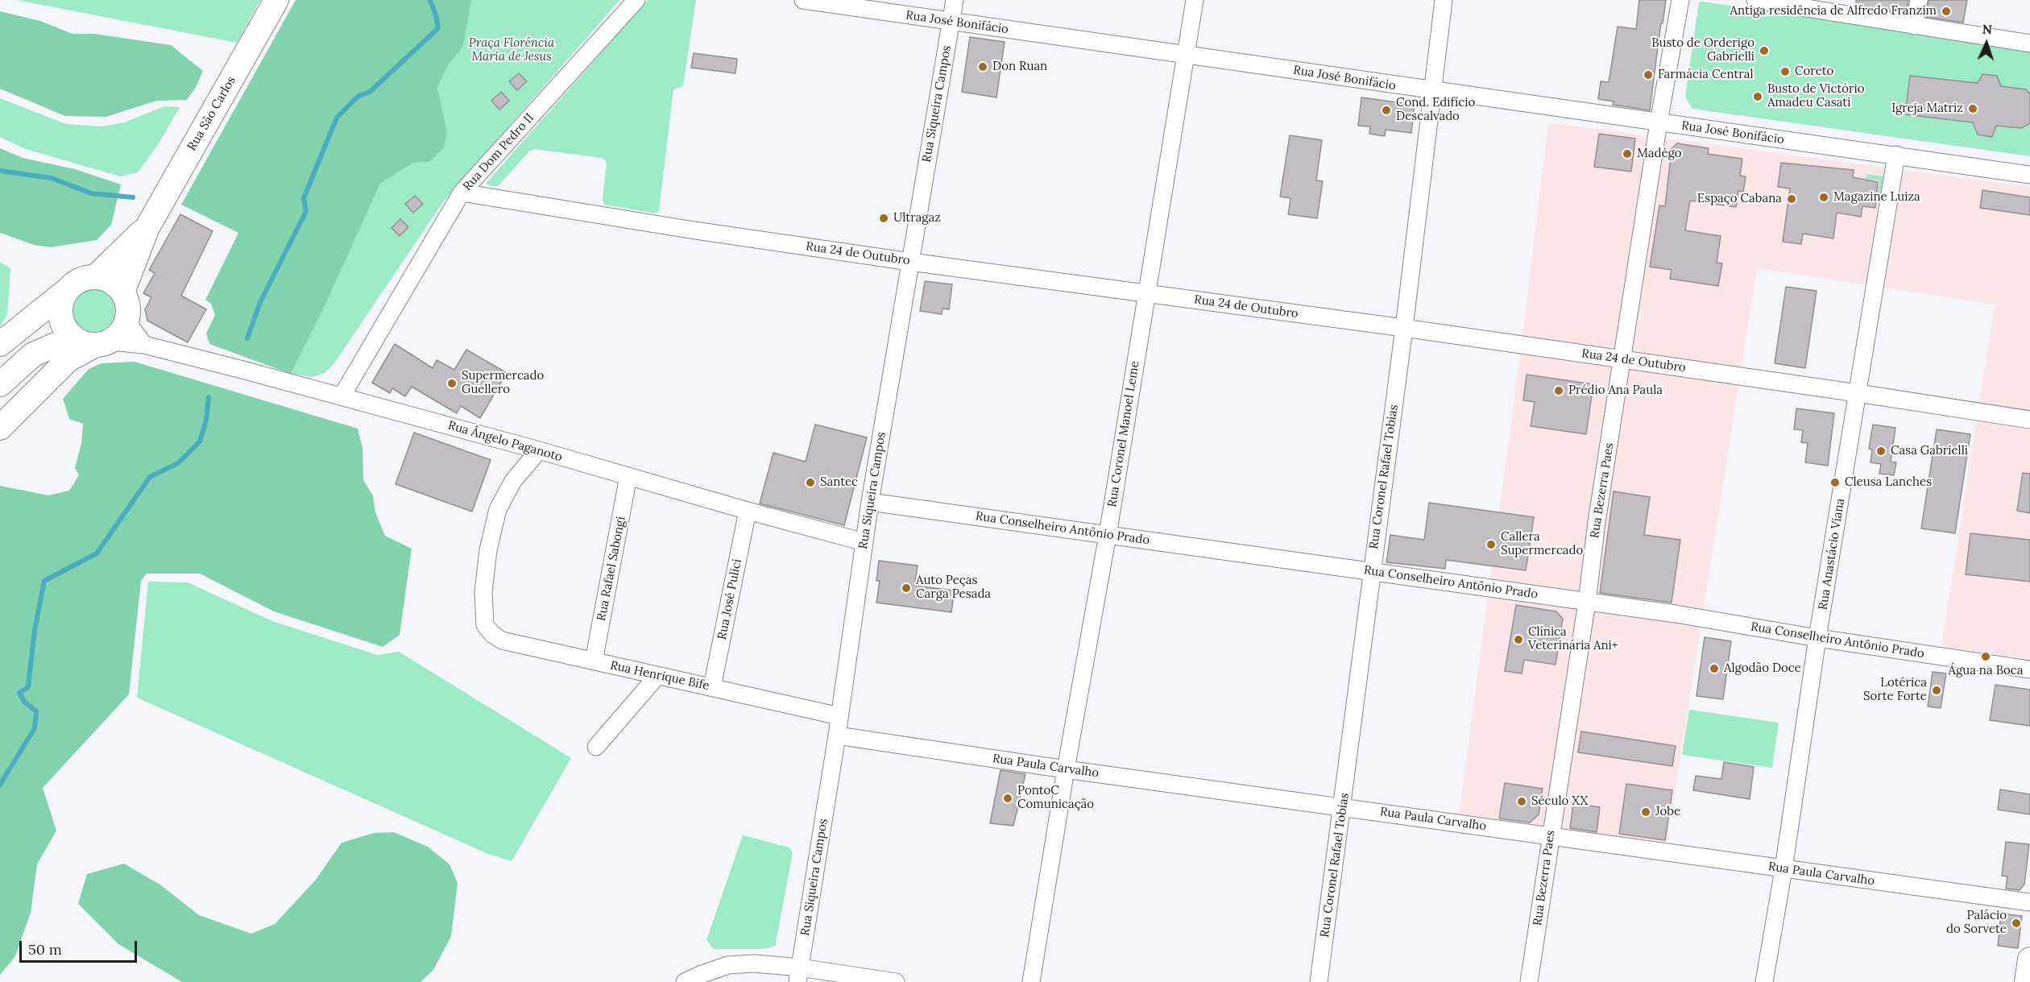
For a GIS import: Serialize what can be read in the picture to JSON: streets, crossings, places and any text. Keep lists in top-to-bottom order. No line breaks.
{"streets":{"main road":["Rua São Carlos"],"street":["Rua José Bonifácio","Rua Siqueira Campos","Rua Dom Pedro II","Rua 24 de Outubro","Rua Coronel Manoel Leme","Rua Ângelo Paganoto","Rua Coronel Rafael Tobias","Rua Bezerra Paes","Rua Conselheiro Antônio Prado","Rua Anastácio Viana","Rua Rafael Sabongi","Rua José Pulici","Rua Henrique Bife","Rua Paula Carvalho"]},"crossings":[["Rua José Bonifácio","Rua Siqueira Campos"],["Rua José Bonifácio","Rua Coronel Manoel Leme"],["Rua José Bonifácio","Rua Coronel Rafael Tobias"],["Rua José Bonifácio","Rua Bezerra Paes"],["Rua José Bonifácio","Rua Anastácio Viana"],["Rua Siqueira Campos","Rua 24 de Outubro"],["Rua Siqueira Campos","Rua Ângelo Paganoto"],["Rua Siqueira Campos","Rua Conselheiro Antônio Prado"],["Rua Siqueira Campos","Rua Henrique Bife"],["Rua Siqueira Campos","Rua Paula Carvalho"],["Rua São Carlos","Rua Ângelo Paganoto"],["Rua Dom Pedro II","Rua 24 de Outubro"],["Rua Dom Pedro II","Rua Ângelo Paganoto"],["Rua 24 de Outubro","Rua Coronel Manoel Leme"],["Rua 24 de Outubro","Rua Coronel Rafael Tobias"],["Rua 24 de Outubro","Rua Bezerra Paes"],["Rua 24 de Outubro","Rua Anastácio Viana"],["Rua Coronel Manoel Leme","Rua Conselheiro Antônio Prado"],["Rua Coronel Manoel Leme","Rua Paula Carvalho"],["Rua Ângelo Paganoto","Rua Rafael Sabongi"],["Rua Ângelo Paganoto","Rua José Pulici"],["Rua Ângelo Paganoto","Rua Henrique Bife"],["Rua Coronel Rafael Tobias","Rua Conselheiro Antônio Prado"],["Rua Coronel Rafael Tobias","Rua Paula Carvalho"],["Rua Bezerra Paes","Rua Conselheiro Antônio Prado"],["Rua Bezerra Paes","Rua Paula Carvalho"],["Rua Conselheiro Antônio Prado","Rua Anastácio Viana"],["Rua Anastácio Viana","Rua Paula Carvalho"],["Rua Rafael Sabongi","Rua Henrique Bife"],["Rua José Pulici","Rua Henrique Bife"]],"parks":["Praça Florência Maria de Jesus"],"places":["Antiga residência de Alfredo Franzim","Busto de Orderigo Gabrielli","Don Ruan","Coreto","Farmácia Central","Busto de Victório Amadeu Casati","Igreja Matriz","Cond. Edifício Descalvado","Madègo","Magazine Luiza","Espaço Cabana","Ultragaz","Supermercado Guellero","Prédio Ana Paula","Casa Gabrielli","Santec","Cleusa Lanches","Callera Supermercado","Auto Peças Carga Pesada","Clínica Veterinária Ani+","Água na Boca","Algodão Doce","Lotérica Sorte Forte","PontoC Comunicação","Século XX","Jobe","Palácio do Sorvete"],"scale_bar":"50 m","north":"top"}
